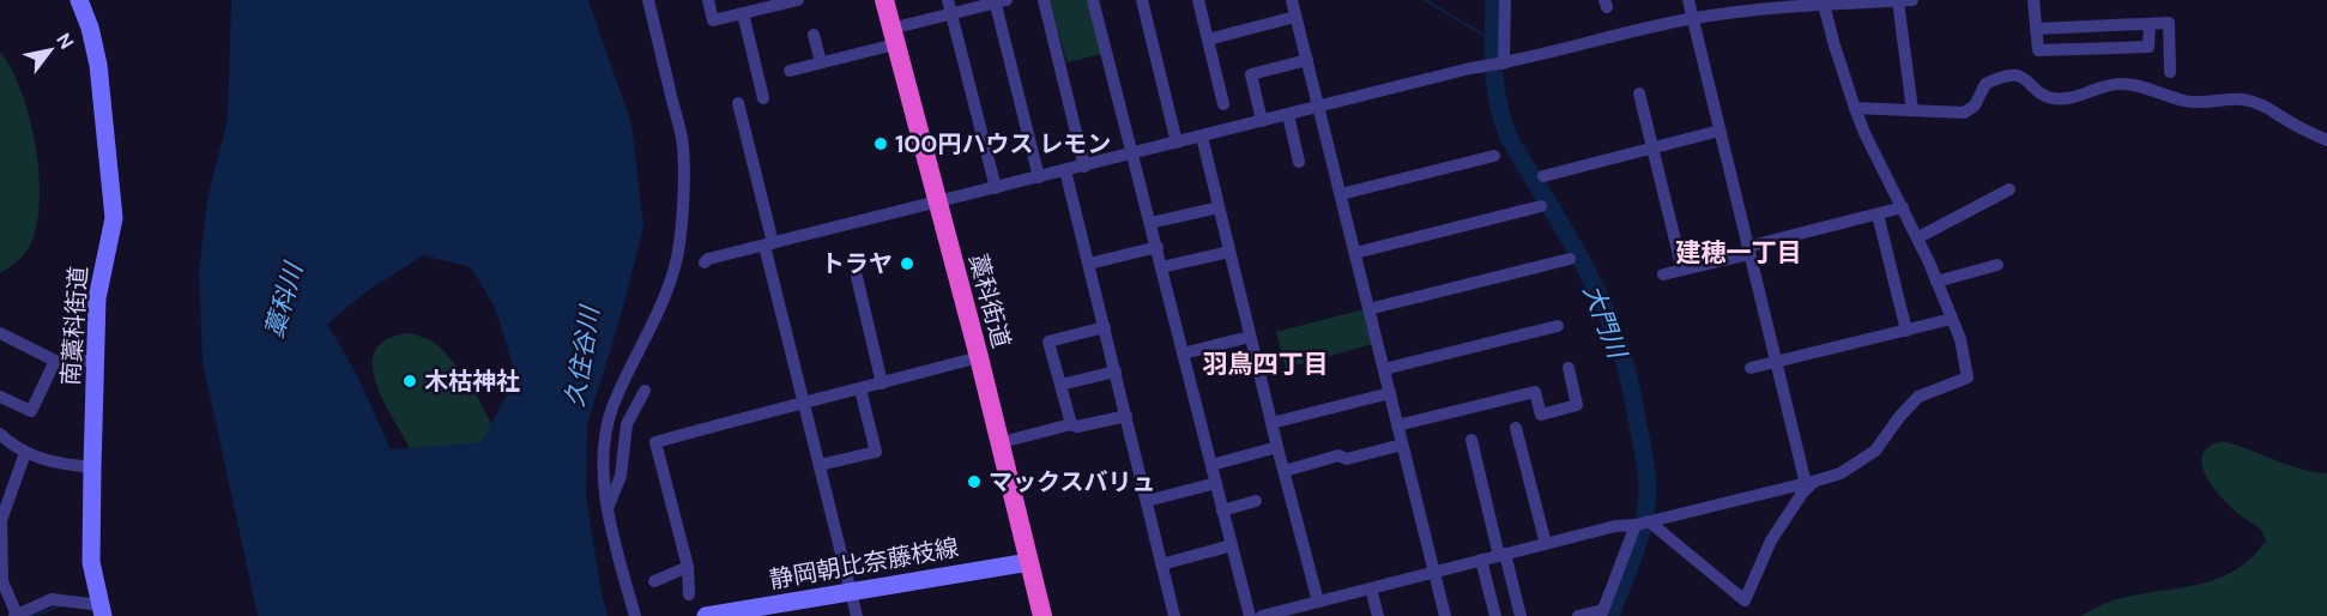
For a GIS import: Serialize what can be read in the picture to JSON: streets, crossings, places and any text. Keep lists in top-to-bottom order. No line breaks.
{"streets":{"highway":["藁科街道"],"main road":["南藁科街道","静岡朝比奈藤枝線"]},"crossings":[["藁科街道","静岡朝比奈藤枝線"]],"districts":["建穂一丁目","羽鳥四丁目"],"water":["藁科川","大門川","久住谷川"],"places":["100円ハウス レモン","トラヤ","木枯神社","マックスバリュ"],"north":"top right"}
